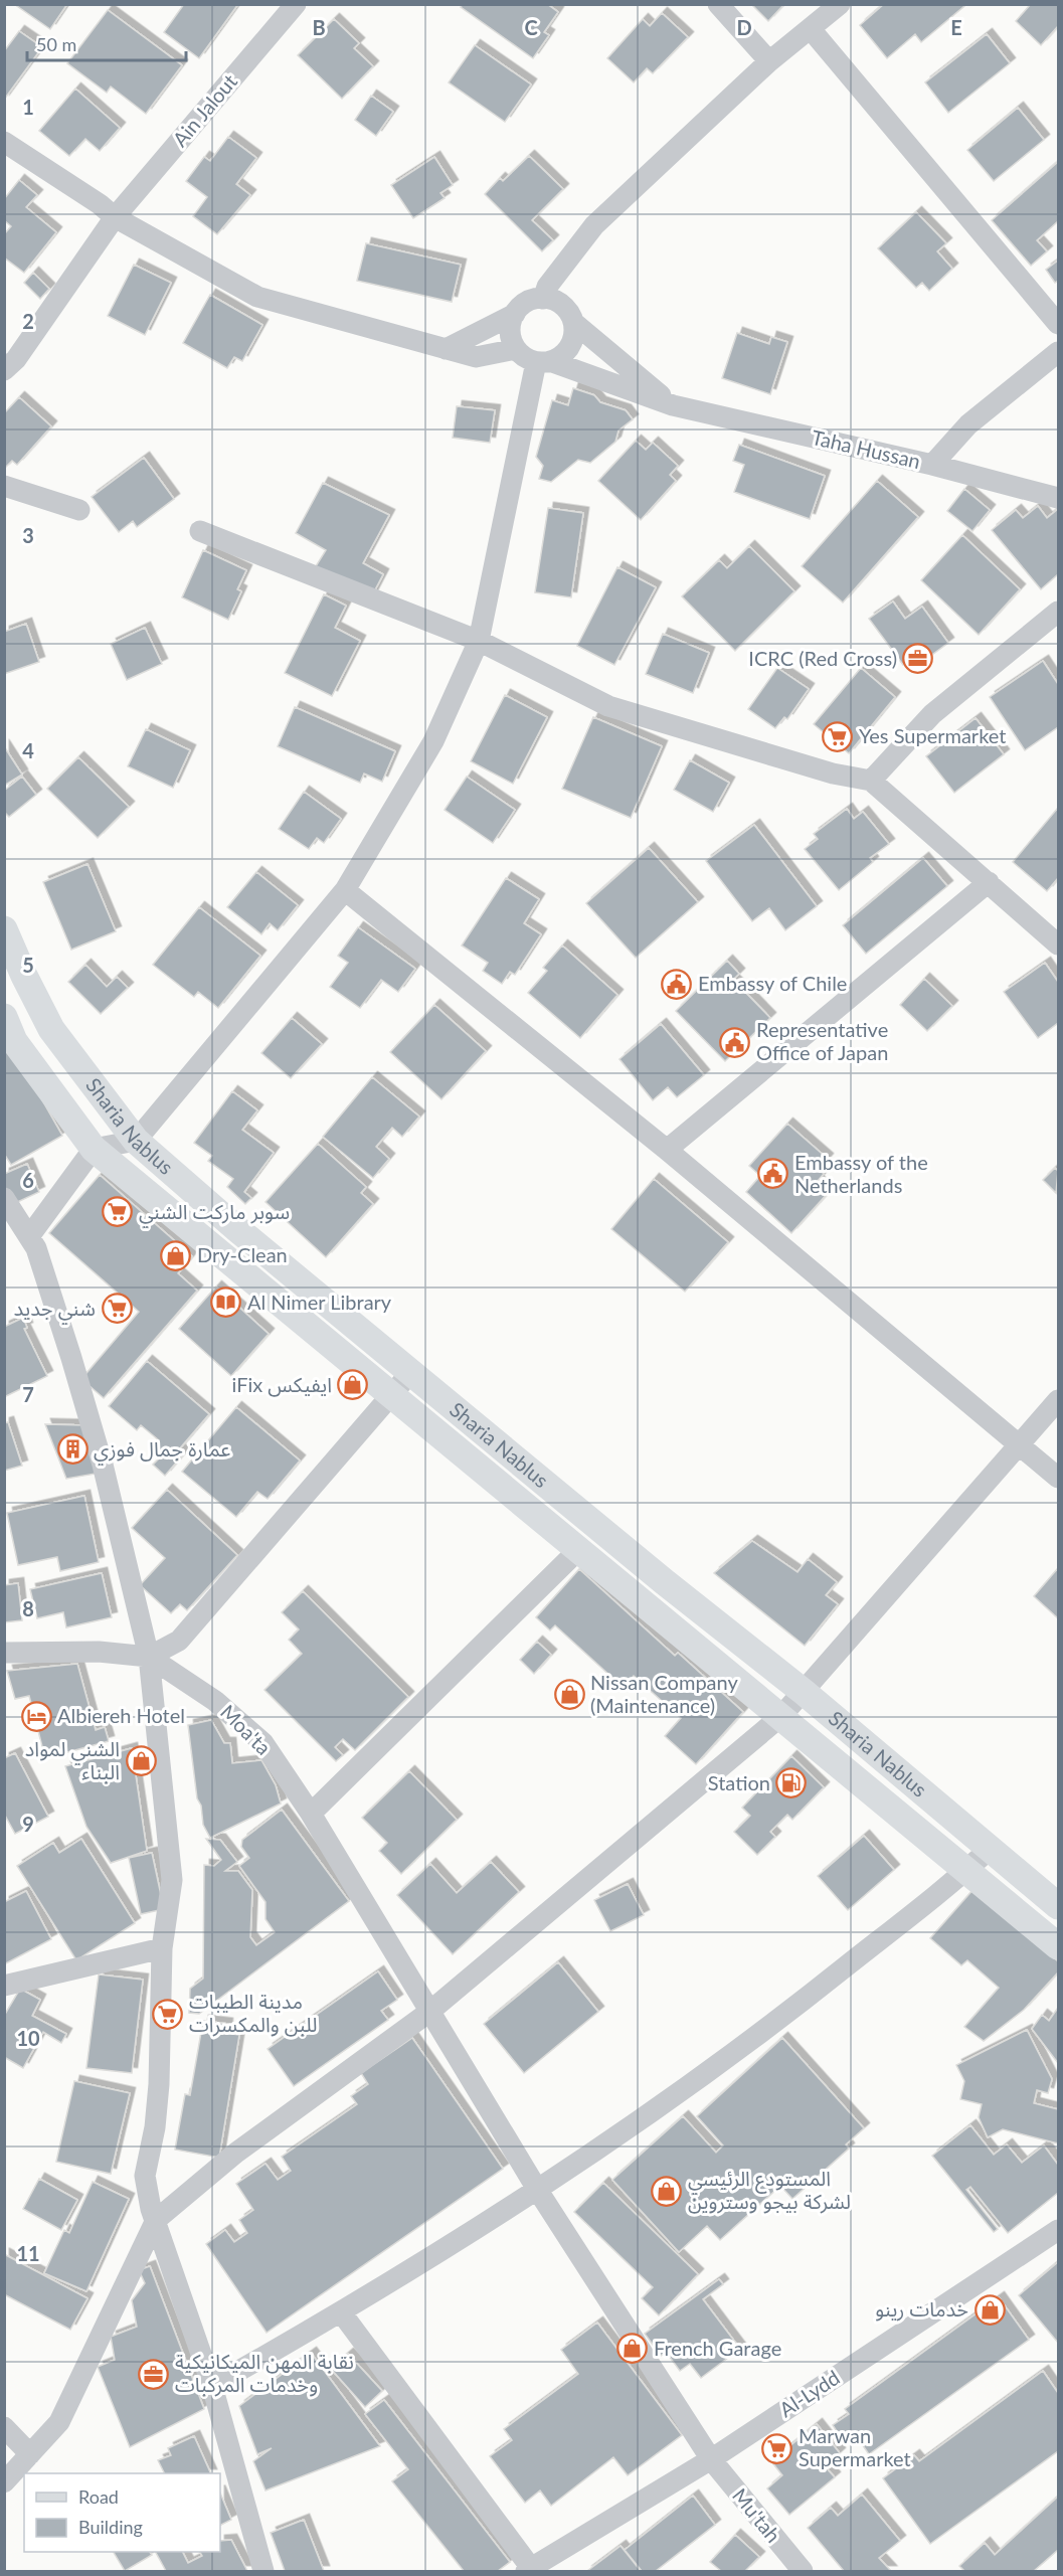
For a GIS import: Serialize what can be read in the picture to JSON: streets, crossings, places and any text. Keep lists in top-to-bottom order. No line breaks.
{"streets":{"main road":["Sharia Nablus"],"street":["Ain Jalout","Taha Hussan","Moa'ta","Al-Lydd","Mu'tah"]},"crossings":[["Moa'ta","Mu'tah"],["Al-Lydd","Mu'tah"]],"places":{"office":["ICRC (Red Cross)","نقابة المهن الميكانيكية وخدمات المركبات"],"supermarket":["Yes Supermarket","سوبر ماركت الشني","شني جديد","مدينة الطيبات للبن والمكسرات","Marwan Supermarket"],"public building":["Embassy of Chile","Representative Office of Japan","Embassy of the Netherlands"],"shop":["Dry-Clean","iFix ايفيكس","Nissan Company (Maintenance)","الشني لمواد البناء","المستودع الرئيسي لشركة بيجو وستروين","خدمات رينو","French Garage"],"library":["Al Nimer Library"],"building":["عمارة جمال فوزي"],"hotel":["Albiereh Hotel"],"fuel station":["Station"]},"legend":["Road","Building"],"scale_bar":"50 m","grid":{"columns":["B","C","D","E"],"rows":["1","2","3","4","5","6","7","8","9","10","11"]}}
